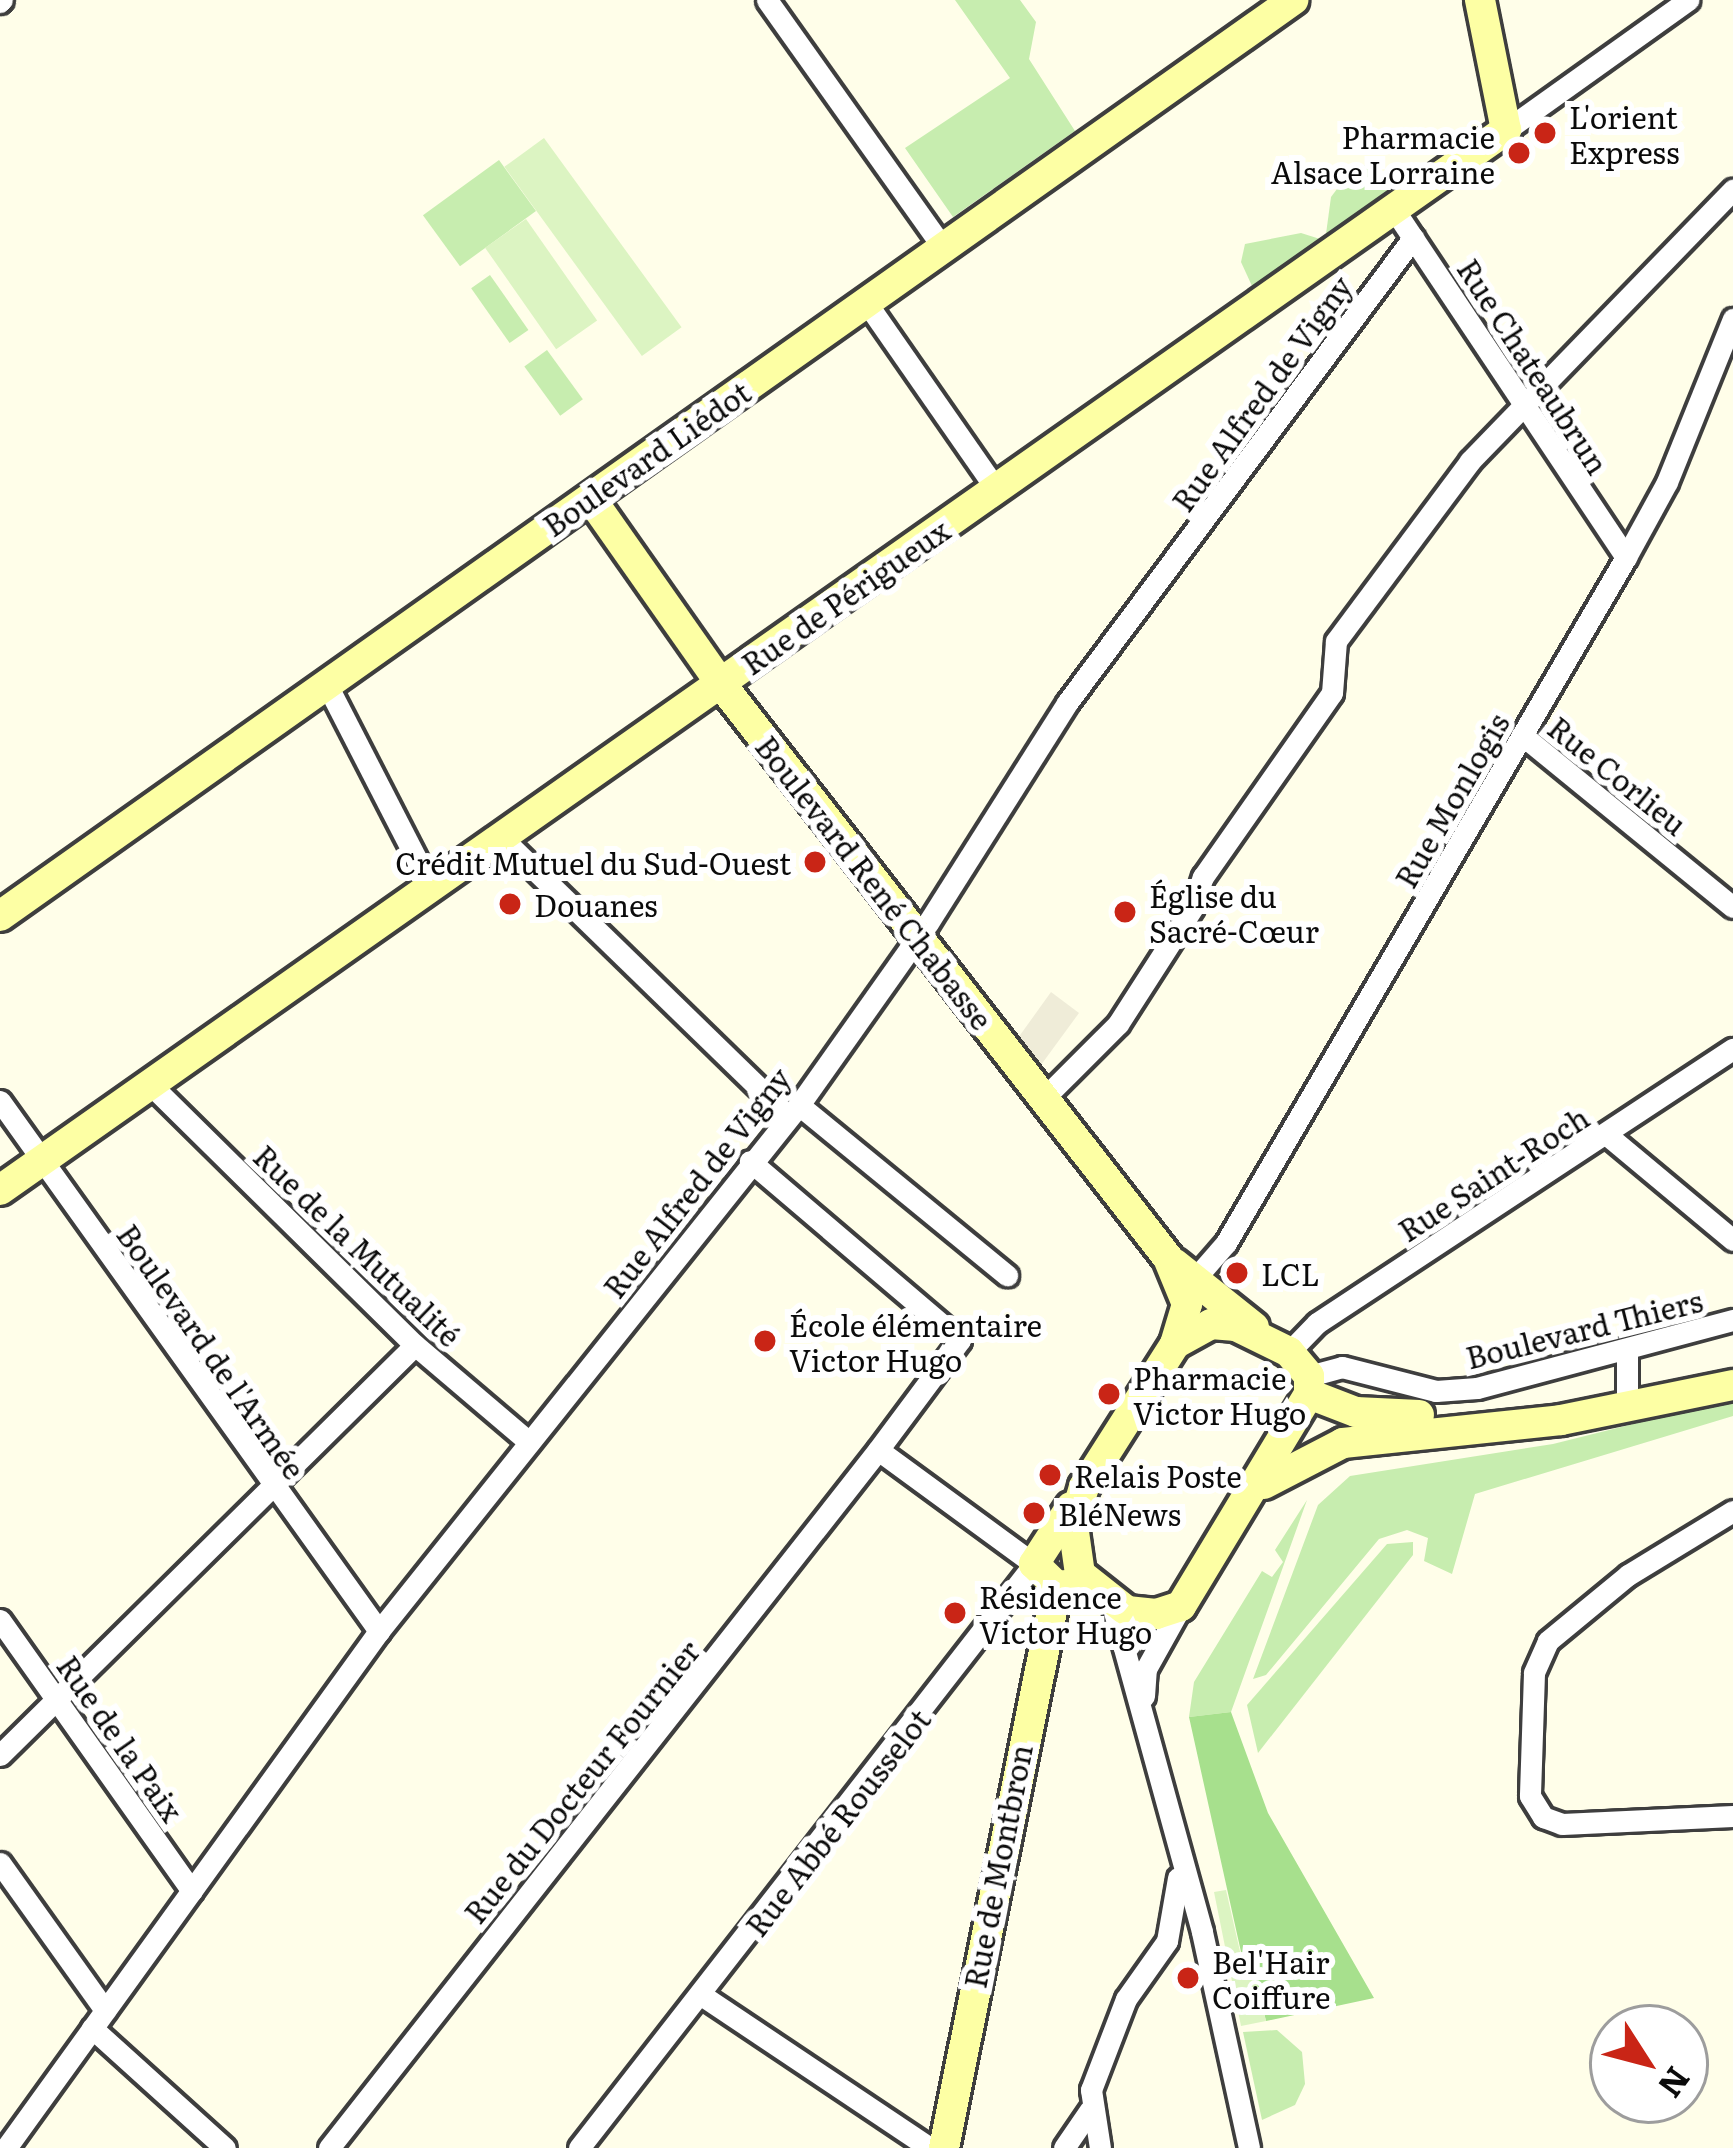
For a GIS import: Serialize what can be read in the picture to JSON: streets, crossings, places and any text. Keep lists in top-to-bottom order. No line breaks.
{"streets":{"main road":["Boulevard Liédot","Rue de Périgueux","Boulevard René Chabasse","Rue Abbé Rousselot","Rue de Montbron"],"street":["Rue Chateaubrun","Rue Alfred de Vigny","Rue Corlieu","Rue Monlogis","Rue Saint-Roch","Rue de la Mutualité","Boulevard Thiers","Boulevard de l'Armée","Rue de la Paix","Rue du Docteur Fournier"]},"crossings":[["Rue Chateaubrun","Rue Alfred de Vigny"],["Rue Chateaubrun","Rue de Périgueux"],["Rue Chateaubrun","Rue Monlogis"],["Rue Alfred de Vigny","Boulevard René Chabasse"],["Rue Alfred de Vigny","Rue de la Mutualité"],["Rue Alfred de Vigny","Boulevard de l'Armée"],["Rue Alfred de Vigny","Rue de la Paix"],["Rue Alfred de Vigny","Rue du Docteur Fournier"],["Boulevard Liédot","Boulevard René Chabasse"],["Rue de Périgueux","Boulevard René Chabasse"],["Rue de Périgueux","Rue de la Mutualité"],["Rue de Périgueux","Boulevard de l'Armée"],["Rue Corlieu","Rue Monlogis"],["Rue Monlogis","Boulevard René Chabasse"],["Boulevard René Chabasse","Rue Saint-Roch"],["Rue Abbé Rousselot","Rue de Montbron"]],"places":["L'orient Express","Pharmacie Alsace Lorraine","Crédit Mutuel du Sud-Ouest","Douanes","Église du Sacré-Cœur","LCL","École élémentaire Victor Hugo","Pharmacie Victor Hugo","Relais Poste","BléNews","Résidence Victor Hugo","Bel'Hair Coiffure"],"north":"bottom right"}
